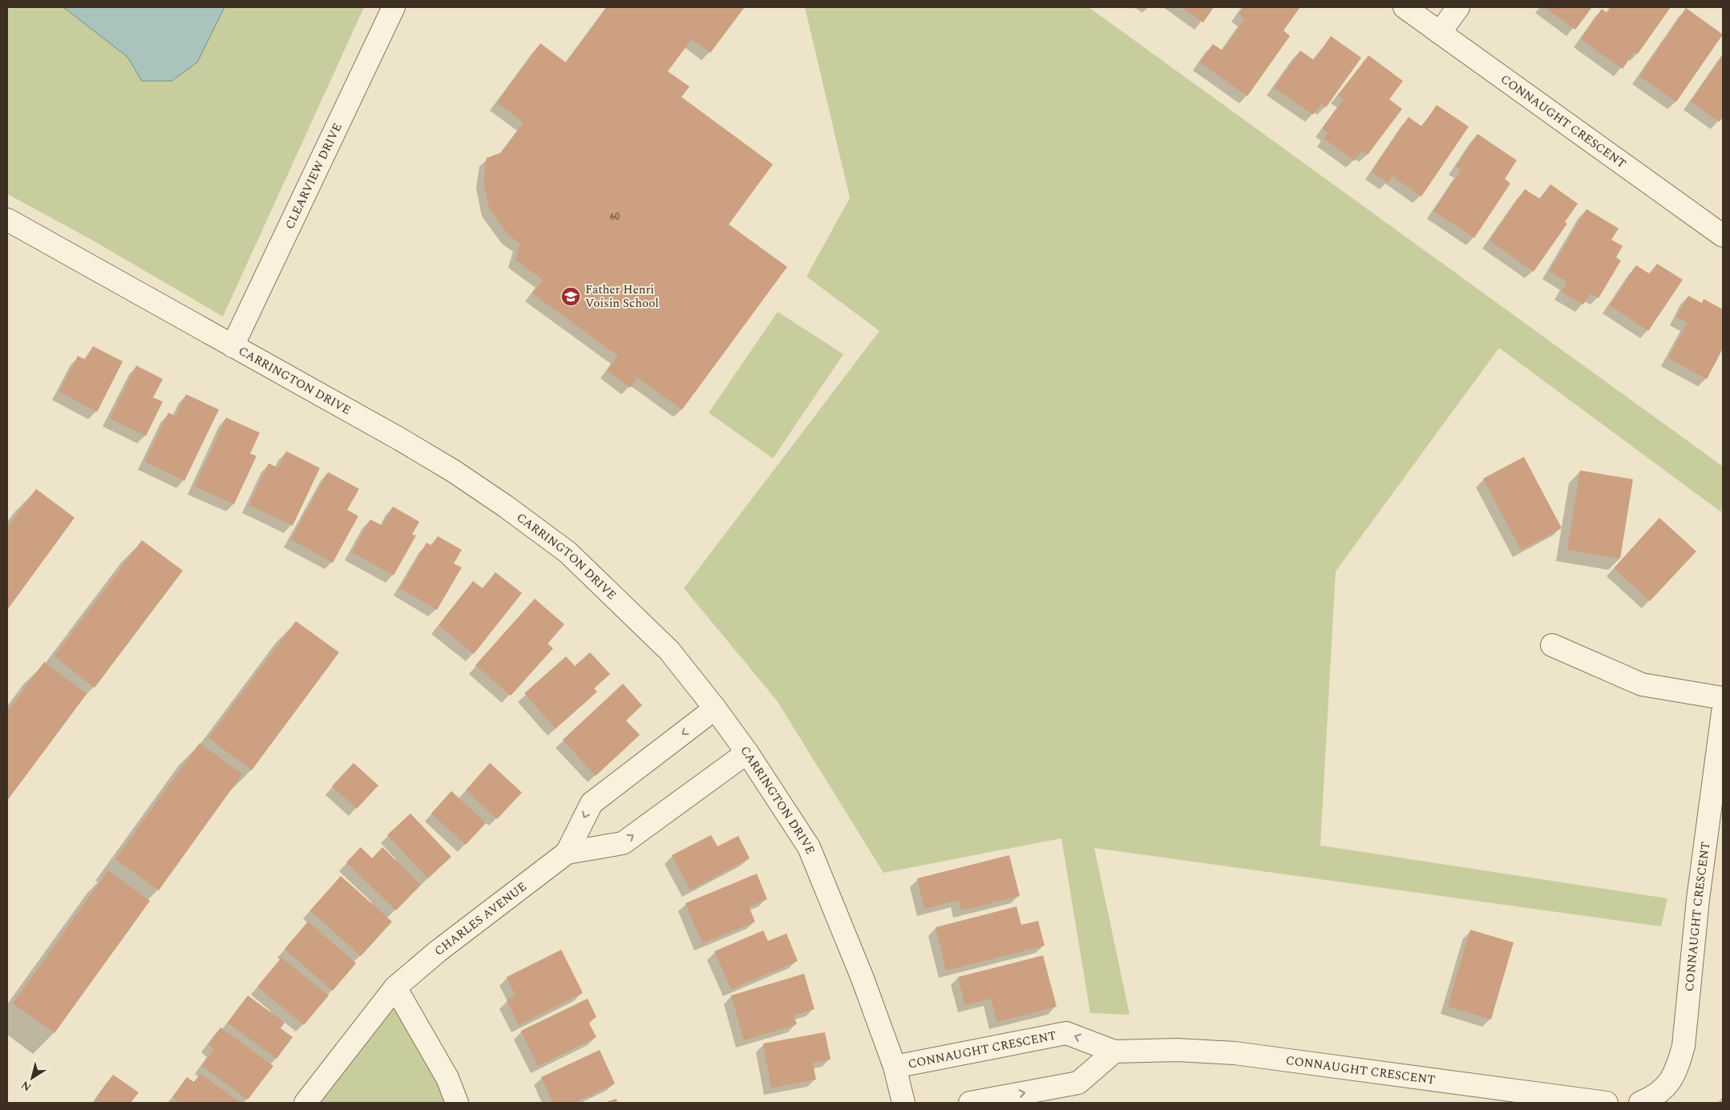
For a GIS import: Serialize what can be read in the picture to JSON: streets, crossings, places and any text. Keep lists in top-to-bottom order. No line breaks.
{"streets":{"street":["CONNAUGHT CRESCENT","CLEARVIEW DRIVE","CARRINGTON DRIVE","CHARLES AVENUE"]},"crossings":[["CONNAUGHT CRESCENT","CARRINGTON DRIVE"],["CLEARVIEW DRIVE","CARRINGTON DRIVE"],["CARRINGTON DRIVE","CHARLES AVENUE"]],"places":{"school or university":["Father Henri Voisin School"]},"house_numbers":["60"],"north":"bottom left"}
